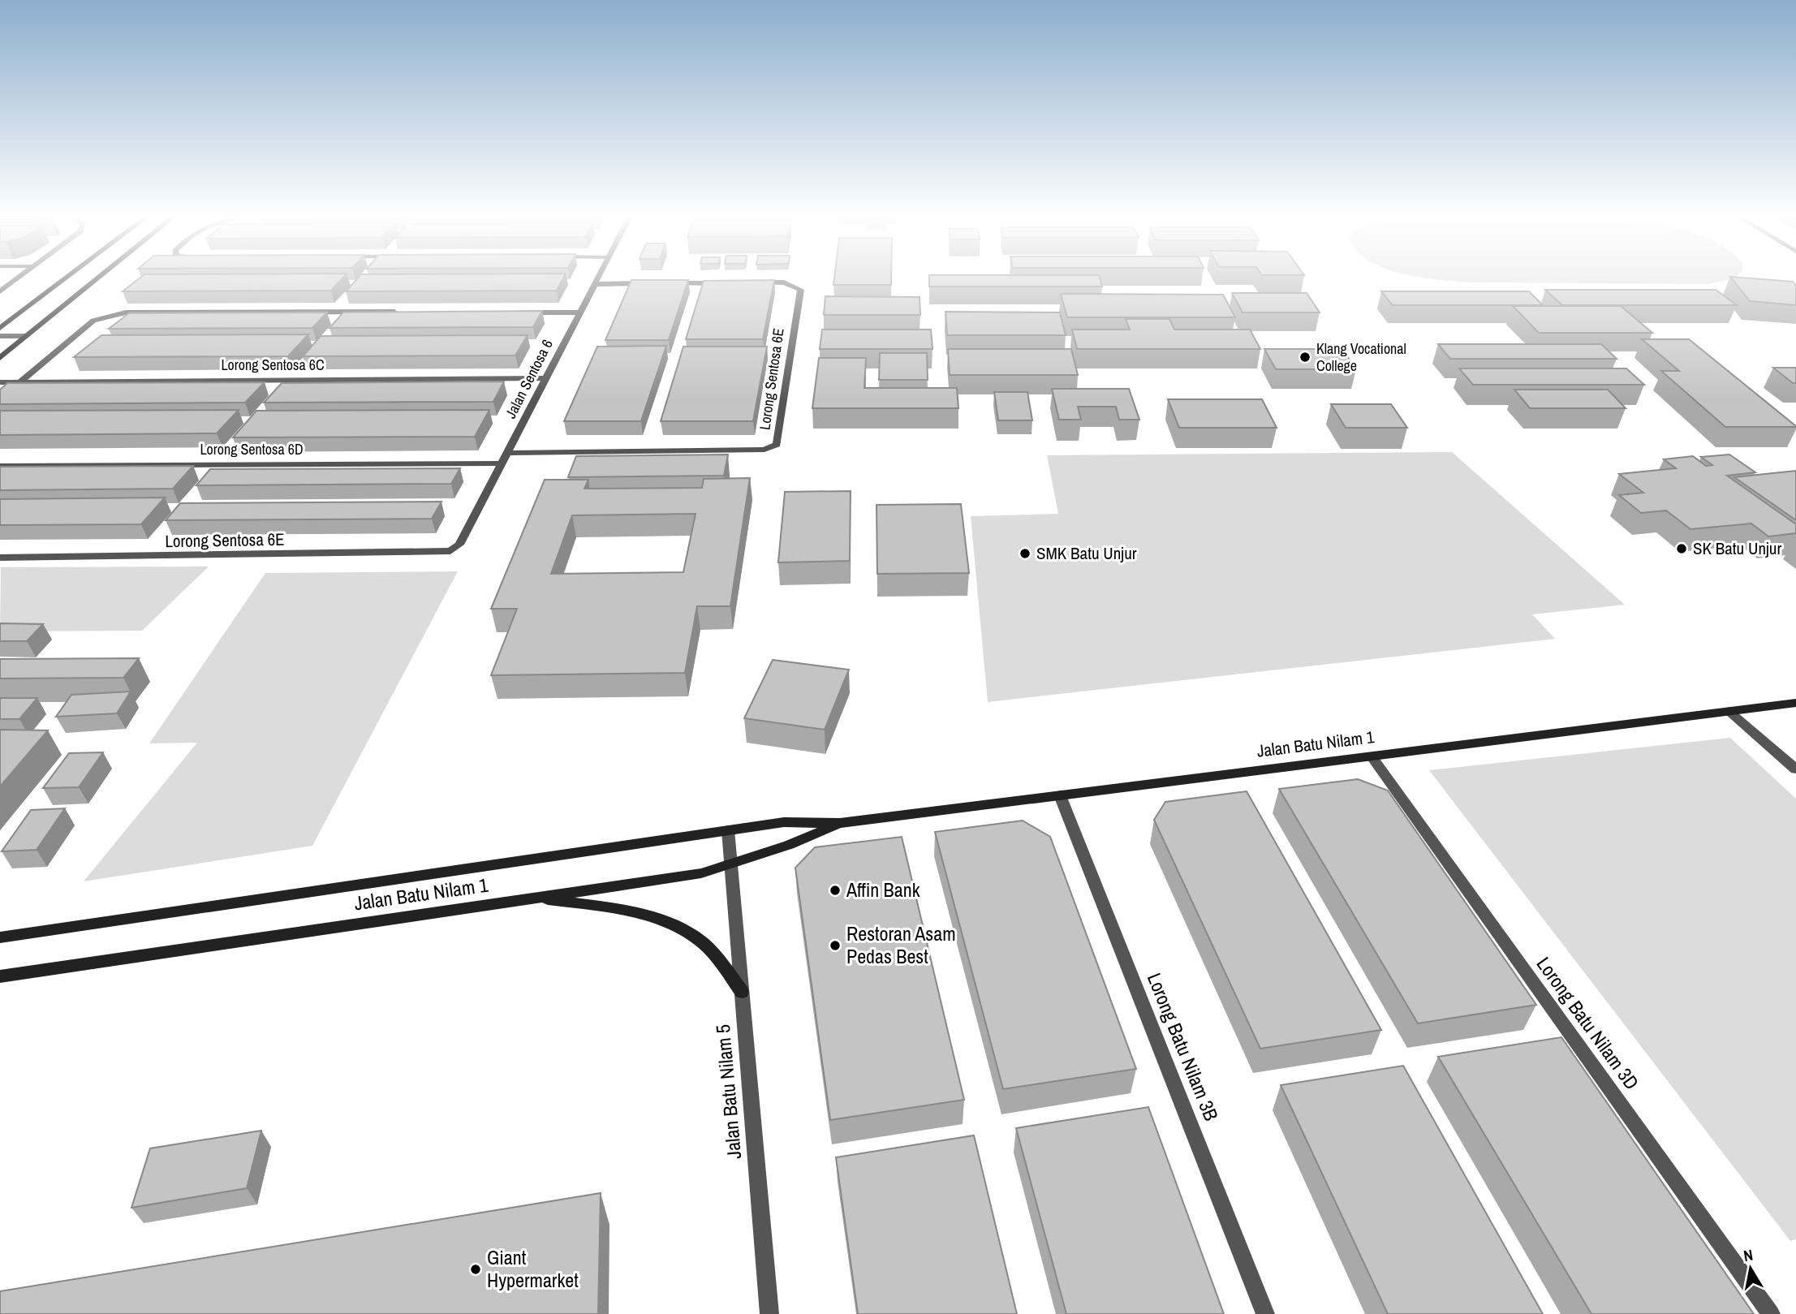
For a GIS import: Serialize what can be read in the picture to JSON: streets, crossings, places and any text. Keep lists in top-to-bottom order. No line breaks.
{"streets":{"main road":["Jalan Batu Nilam 1"],"street":["Lorong Sentosa 6C","Jalan Sentosa 6","Lorong Sentosa 6E","Lorong Sentosa 6D","Lorong Batu Nilam 3D","Lorong Batu Nilam 3B","Jalan Batu Nilam 5"]},"crossings":[["Lorong Sentosa 6C","Jalan Sentosa 6"],["Jalan Sentosa 6","Lorong Sentosa 6E"],["Jalan Sentosa 6","Lorong Sentosa 6D"],["Jalan Batu Nilam 1","Lorong Batu Nilam 3D"],["Jalan Batu Nilam 1","Lorong Batu Nilam 3B"],["Jalan Batu Nilam 1","Jalan Batu Nilam 5"]],"places":["Klang Vocational College","SK Batu Unjur","SMK Batu Unjur","Affin Bank","Restoran Asam Pedas Best","Giant Hypermarket"],"north":"top"}
